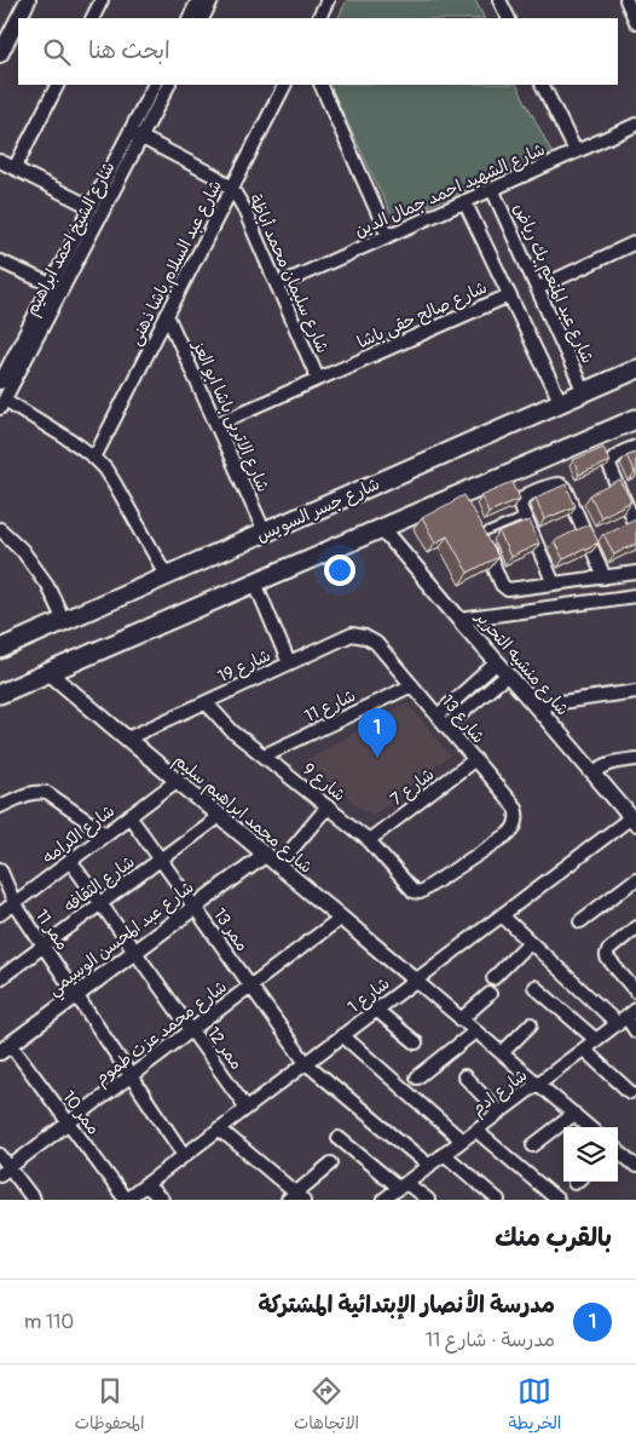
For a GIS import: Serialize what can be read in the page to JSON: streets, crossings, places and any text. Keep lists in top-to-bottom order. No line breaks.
{"streets":{"main road":["شارع جسر السويس"],"street":["شارع الشهيد احمد جمال الدين","شارع الشيخ احمد ابراهيم","شارع عبد السلام باشا ذهنى","شارع سليمان محمد أباظة","شارع عبد المنعم بك رياض","شارع صالح حقى باشا","شارع الاتربى باشا ابو العز","شارع منشيه التحرير","شارع 19","شارع 11","شارع 13","شارع 9","شارع 7","شارع محمد ابراهيم سليم","شارع الكرامه","شارع الثقافه","ممر 11","ممر 13","شارع عبد المحسن الوسيمي","شارع 1","شارع محمد عزت طموم","ممر 12","شارع ادم","ممر 10"]},"crossings":[["شارع الشهيد احمد جمال الدين","شارع سليمان محمد أباظة"],["شارع الشهيد احمد جمال الدين","شارع عبد المنعم بك رياض"],["شارع الشيخ احمد ابراهيم","شارع سليمان محمد أباظة"],["شارع عبد السلام باشا ذهنى","شارع سليمان محمد أباظة"],["شارع عبد السلام باشا ذهنى","شارع الاتربى باشا ابو العز"],["شارع سليمان محمد أباظة","شارع صالح حقى باشا"],["شارع عبد المنعم بك رياض","شارع جسر السويس"],["شارع صالح حقى باشا","شارع الاتربى باشا ابو العز"],["شارع الاتربى باشا ابو العز","شارع جسر السويس"],["شارع منشيه التحرير","شارع 1"],["شارع 19","شارع 13"],["شارع 19","شارع 9"],["شارع 19","شارع محمد ابراهيم سليم"],["شارع 11","شارع 13"],["شارع 11","شارع 9"],["شارع 13","شارع 9"],["شارع 13","شارع 7"],["شارع 9","شارع 7"],["شارع محمد ابراهيم سليم","شارع الكرامه"],["شارع محمد ابراهيم سليم","شارع الثقافه"],["شارع محمد ابراهيم سليم","شارع عبد المحسن الوسيمي"],["شارع محمد ابراهيم سليم","شارع 1"],["شارع محمد ابراهيم سليم","شارع محمد عزت طموم"],["شارع الكرامه","ممر 11"],["شارع الكرامه","ممر 13"],["شارع الكرامه","ممر 12"],["شارع الثقافه","ممر 11"],["شارع الثقافه","ممر 13"],["شارع الثقافه","ممر 12"],["ممر 11","شارع عبد المحسن الوسيمي"],["ممر 11","شارع 1"],["ممر 11","شارع محمد عزت طموم"],["ممر 13","شارع عبد المحسن الوسيمي"],["ممر 13","شارع 1"],["ممر 13","شارع محمد عزت طموم"],["ممر 13","شارع ادم"],["شارع عبد المحسن الوسيمي","ممر 12"],["شارع عبد المحسن الوسيمي","ممر 10"],["شارع 1","ممر 12"],["شارع 1","ممر 10"],["شارع محمد عزت طموم","ممر 12"],["شارع محمد عزت طموم","ممر 10"]],"page":{"search":"ابحث هنا","pins":"1","heading":"بالقرب منك","list":[{"mark":"1","name":"مدرسة الأنصار الإبتدائية المشتركة","note":"مدرسة · شارع 11","value":"110 m"}],"nav":["الخريطة","الاتجاهات","المحفوظات"]}}
